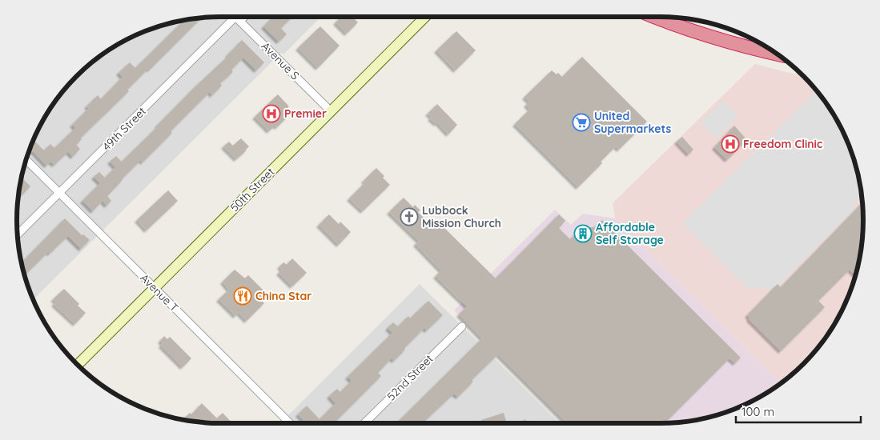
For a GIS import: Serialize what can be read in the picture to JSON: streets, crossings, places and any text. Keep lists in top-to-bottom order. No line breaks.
{"streets":{"main road":["50th Street"],"street":["Avenue S","49th Street","Avenue T","52nd Street"]},"crossings":[["Avenue S","49th Street"],["Avenue S","50th Street"],["49th Street","Avenue T"],["50th Street","Avenue T"]],"places":{"hospital":["Premier","Freedom Clinic"],"supermarket":["United Supermarkets"],"church":["Lubbock Mission Church"],"building":["Affordable Self Storage"],"restaurant":["China Star"]},"scale_bar":"100 m"}
